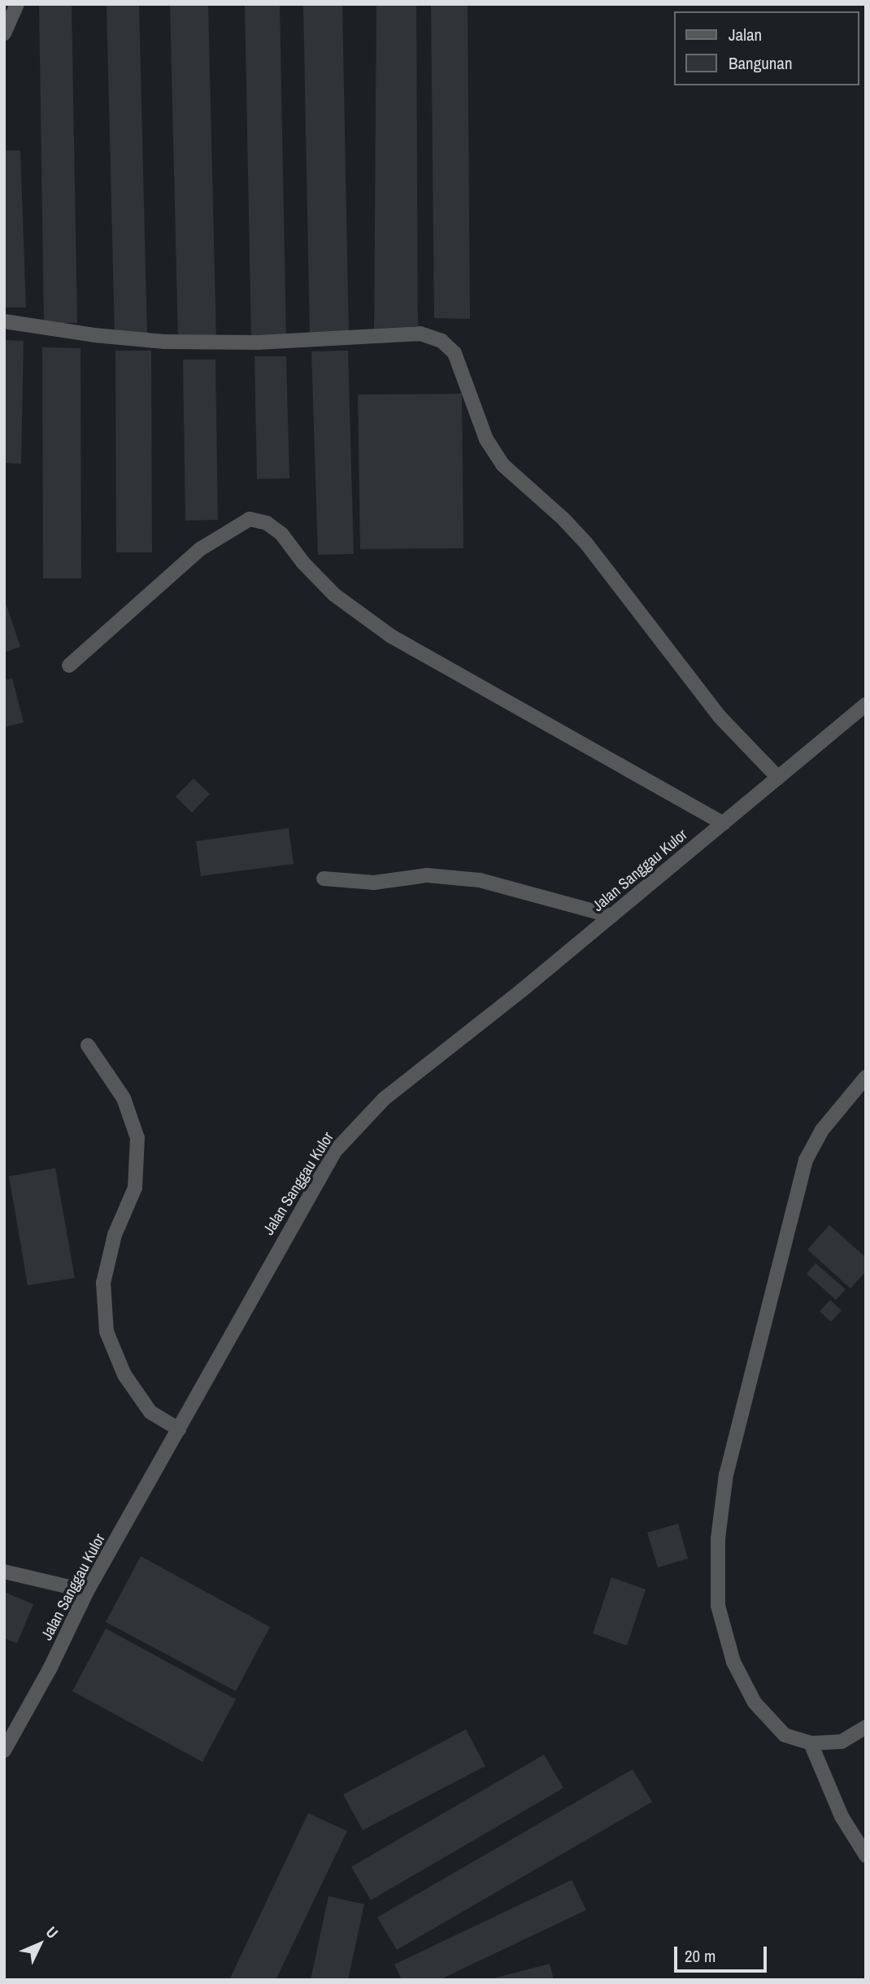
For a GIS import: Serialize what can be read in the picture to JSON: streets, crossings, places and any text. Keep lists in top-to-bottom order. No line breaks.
{"streets":{"street":["Jalan Sanggau Kulor"]},"legend":["Jalan","Bangunan"],"scale_bar":"20 m","north":"top right"}
